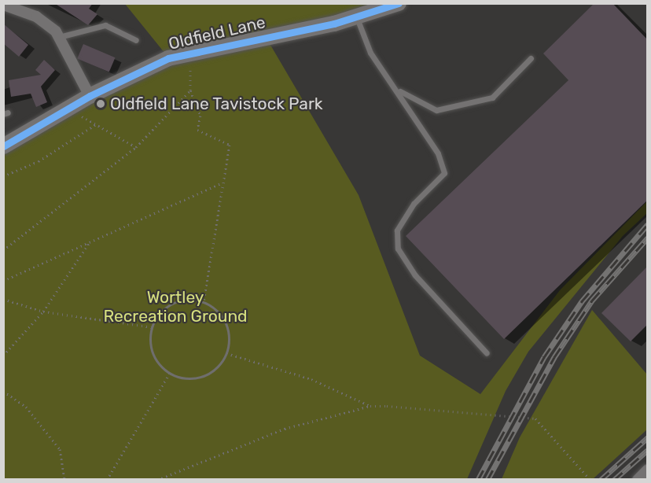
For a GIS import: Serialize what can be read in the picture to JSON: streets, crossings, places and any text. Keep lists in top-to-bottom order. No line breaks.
{"streets":{"street":["Oldfield Lane"]},"parks":["Wortley Recreation Ground"],"places":["Oldfield Lane Tavistock Park"]}
